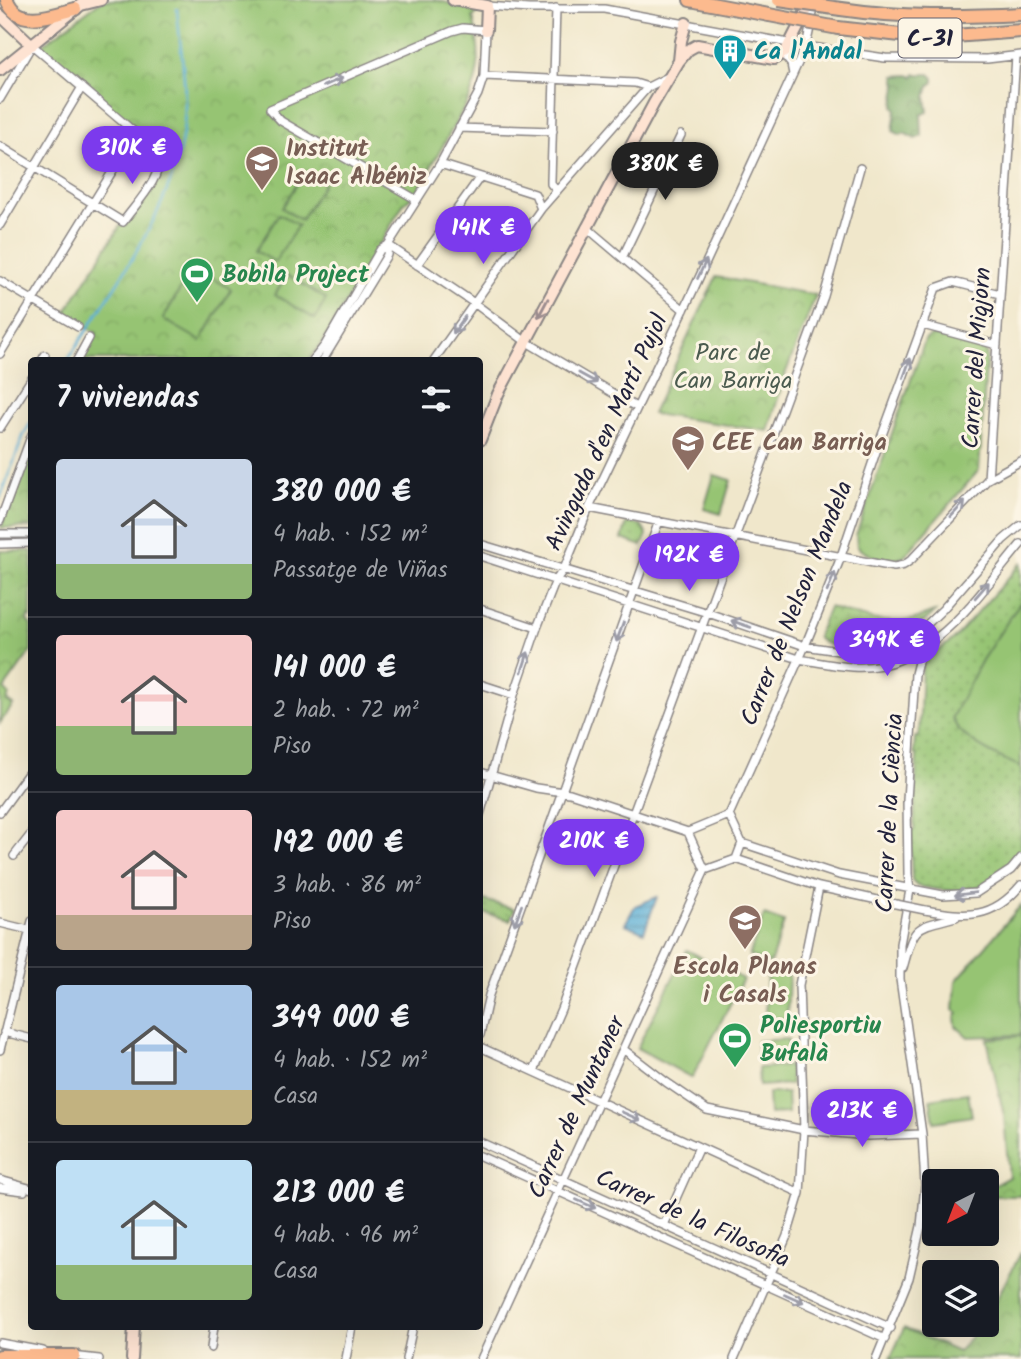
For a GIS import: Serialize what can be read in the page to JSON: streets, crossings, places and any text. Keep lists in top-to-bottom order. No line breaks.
{"streets":{"highway":["C-31"],"street":["Carrer del Migjorn","Avinguda d'en Martí Pujol","Carrer de Nelson Mandela","Carrer de la Ciència","Carrer de Muntaner","Carrer de la Filosofia"]},"crossings":[["Carrer del Migjorn","Carrer de Nelson Mandela"],["Carrer de la Ciència","Carrer de la Filosofia"],["Carrer de Muntaner","Carrer de la Filosofia"]],"one_way":["Avinguda d'en Martí Pujol","Carrer de Nelson Mandela"],"parks":["Parc de Can Barriga"],"places":{"building":["Ca l'Andal"],"school or university":["Institut Isaac Albéniz","CEE Can Barriga","Escola Planas i Casals"],"sports":["Bobila Project","Poliesportiu Bufalà"]},"north":"bottom left","page":{"price":["310K €","380K €","141K €","192K €","349K €","210K €","213K €"],"heading":"7 viviendas","list":[{"name":"380 000 €","note":"4 hab. · 152 m² · Passatge de Viñas"},{"name":"141 000 €","note":"2 hab. · 72 m² · Piso"},{"name":"192 000 €","note":"3 hab. · 86 m² · Piso"},{"name":"349 000 €","note":"4 hab. · 152 m² · Casa"},{"name":"213 000 €","note":"4 hab. · 96 m² · Casa"}]}}
